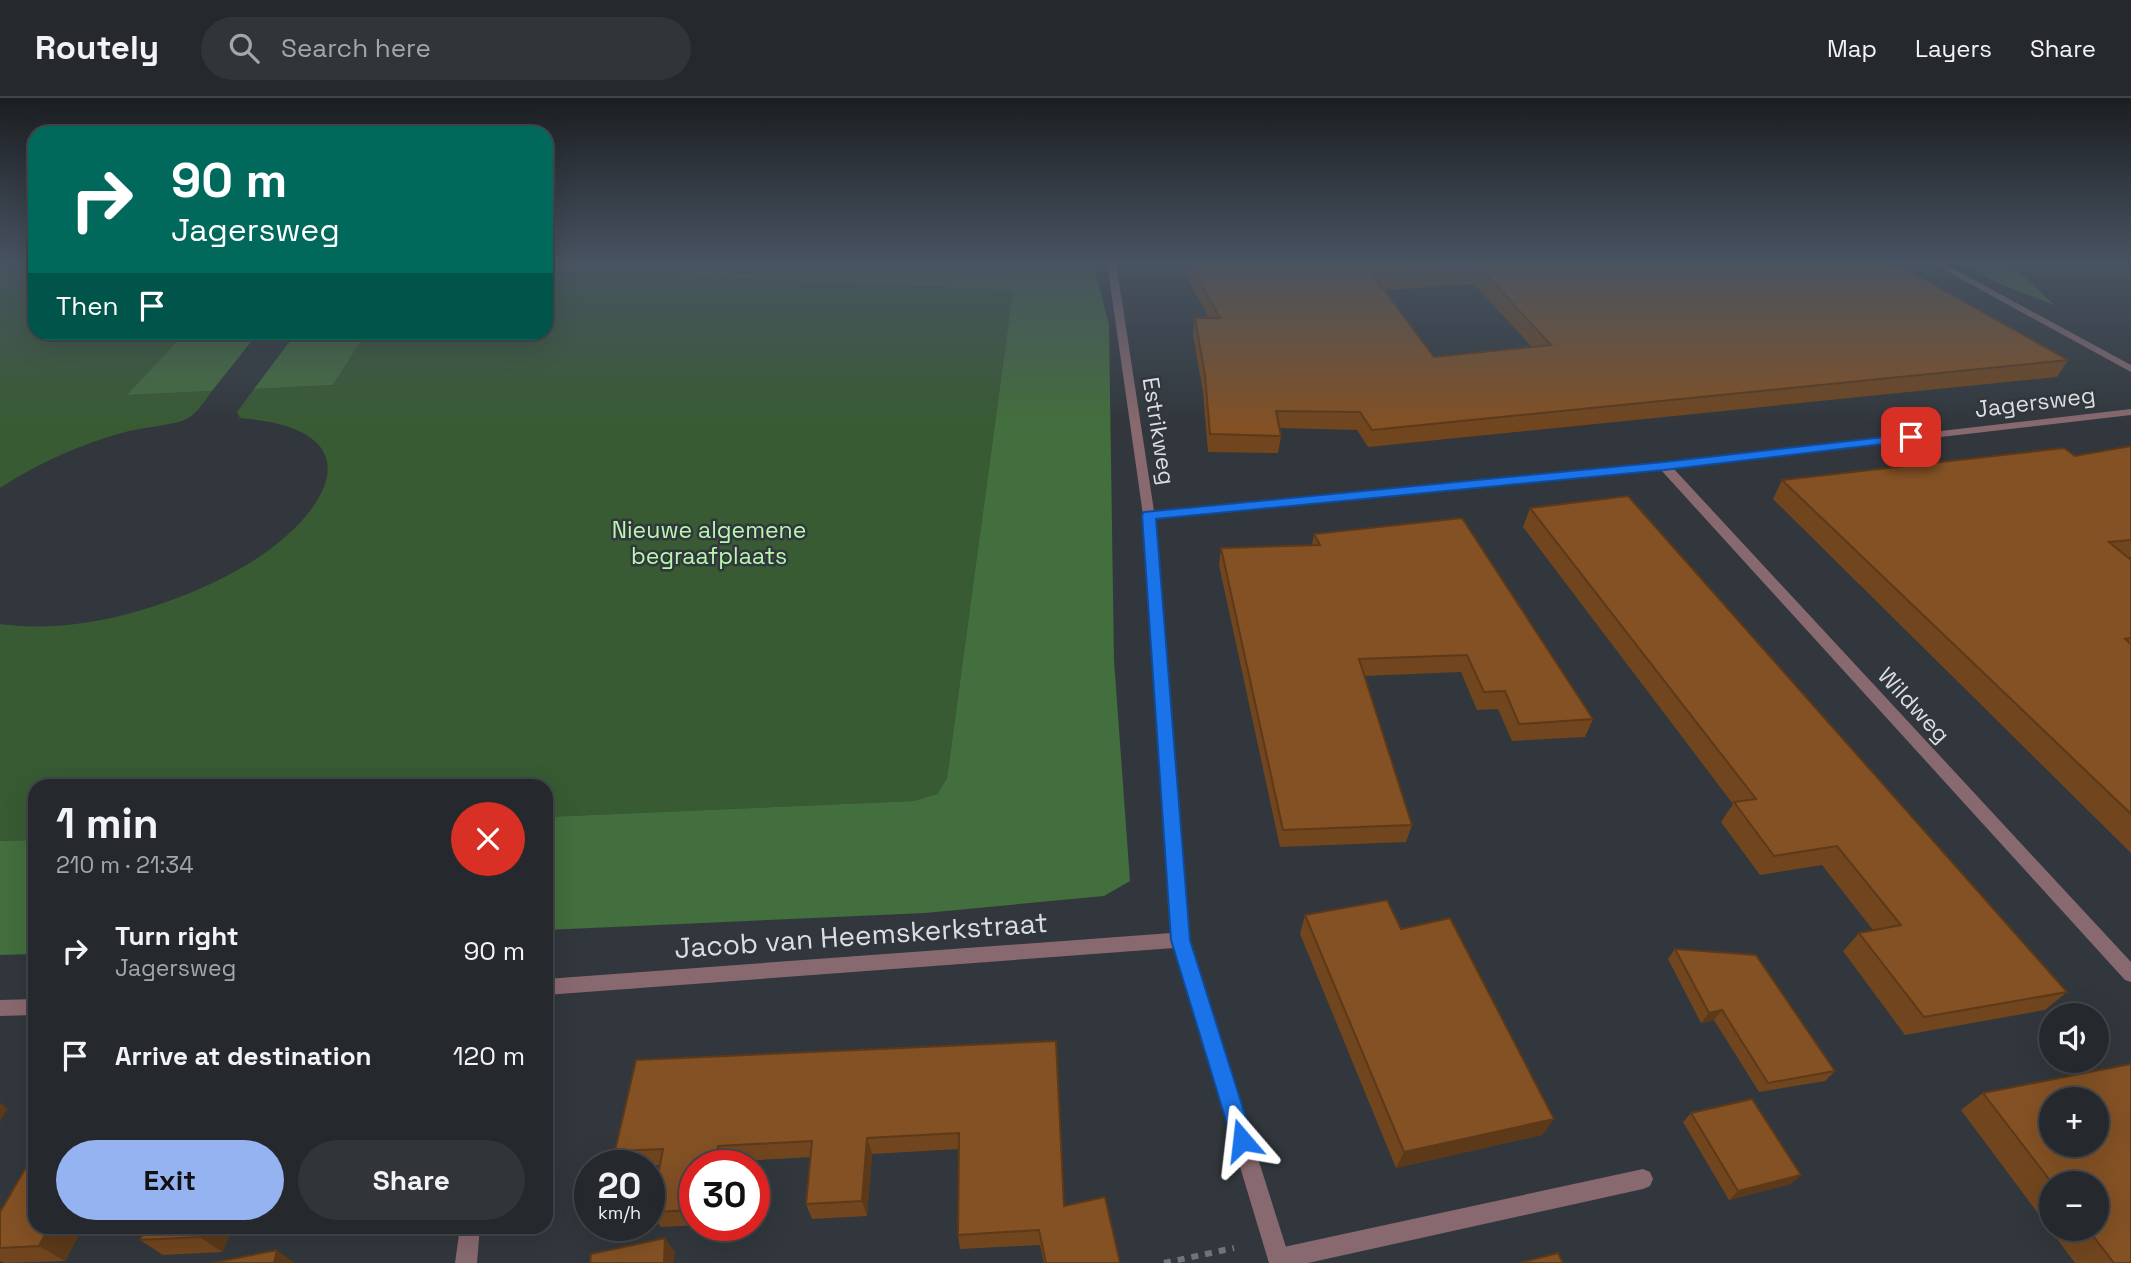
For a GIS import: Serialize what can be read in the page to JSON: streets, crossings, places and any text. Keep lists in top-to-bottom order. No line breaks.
{"streets":{"street":["Jagersweg","Estrikweg","Wildweg","Jacob van Heemskerkstraat"]},"crossings":[["Jagersweg","Estrikweg"],["Jagersweg","Wildweg"],["Estrikweg","Jacob van Heemskerkstraat"]],"parks":["Nieuwe algemene begraafplaats"],"page":{"header":"Routely","search":"Search here","nav":["Map","Layers","Share"],"turn":["90 m","Jagersweg"],"then":"Then","heading":["1 min","210 m · 21:34"],"list":[{"name":"Turn right","note":"Jagersweg","value":"90 m"},{"name":"Arrive at destination","value":"120 m"}],"map_buttons":["+","−"],"buttons":["Exit","Share"],"speed":"20 km/h","limit":"30"}}
